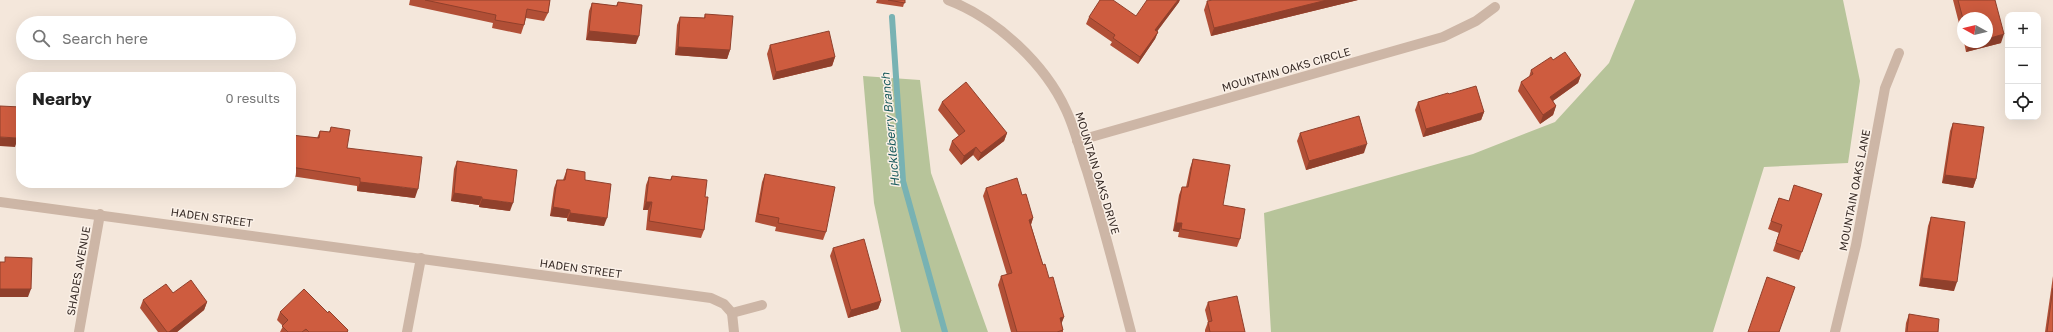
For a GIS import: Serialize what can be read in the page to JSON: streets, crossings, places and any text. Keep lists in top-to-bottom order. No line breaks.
{"streets":{"street":["MOUNTAIN OAKS CIRCLE","MOUNTAIN OAKS DRIVE","MOUNTAIN OAKS LANE","HADEN STREET","SHADES AVENUE"]},"crossings":[["MOUNTAIN OAKS CIRCLE","MOUNTAIN OAKS DRIVE"],["HADEN STREET","SHADES AVENUE"]],"water":["Huckleberry Branch"],"north":"left","page":{"map_buttons":["+","−"],"search":"Search here","heading":["Nearby","0 results"]}}
